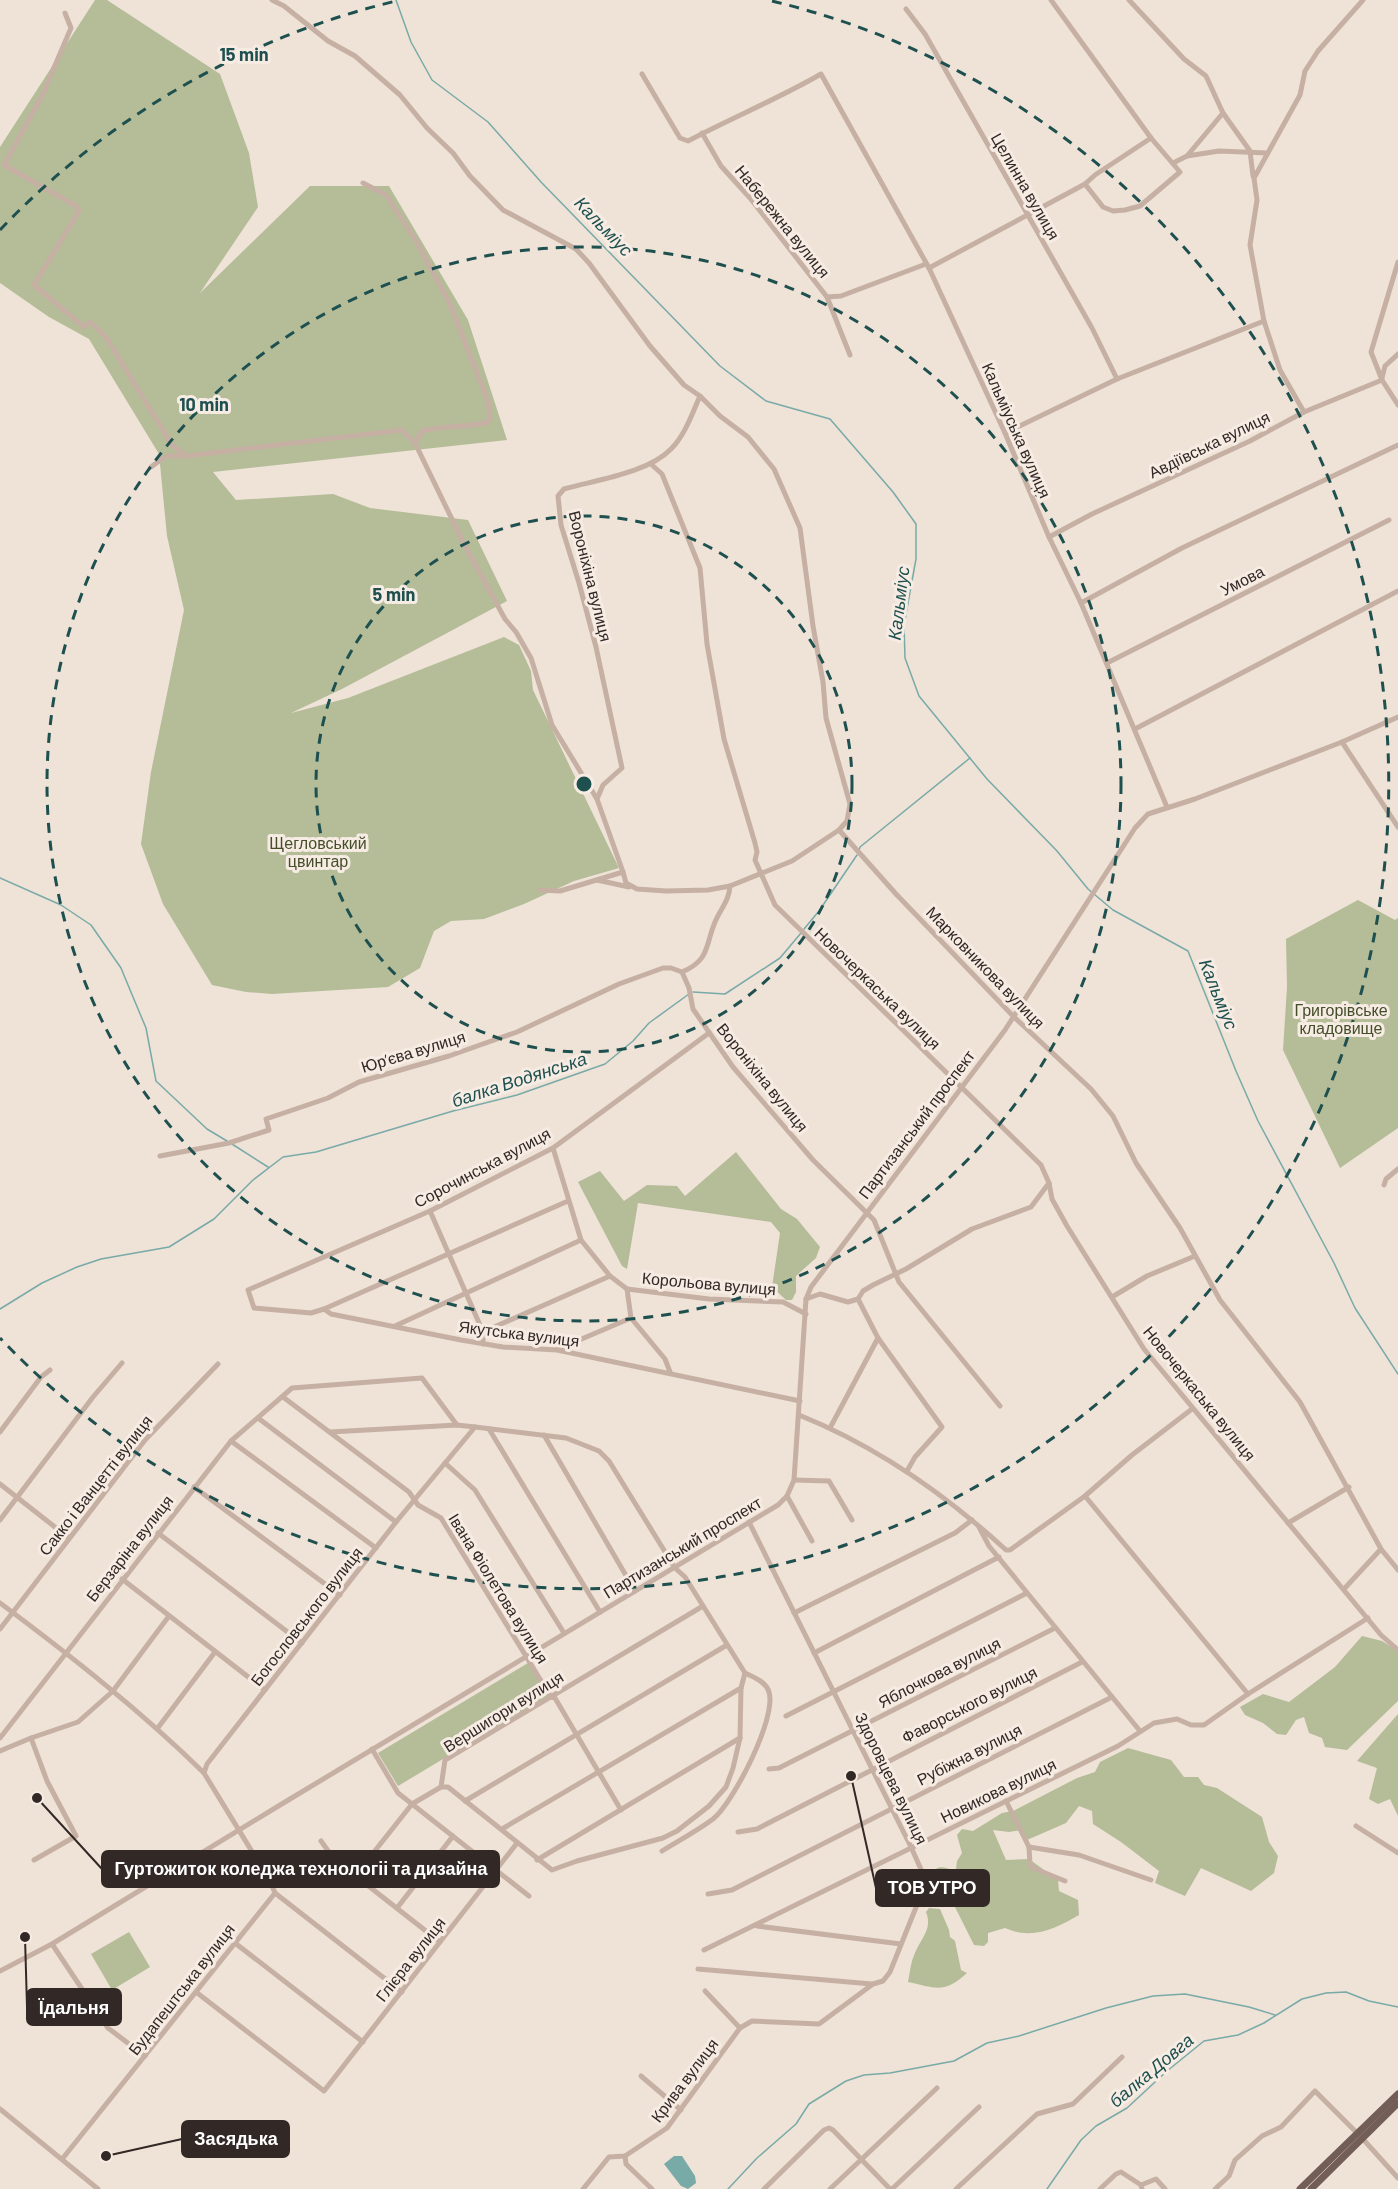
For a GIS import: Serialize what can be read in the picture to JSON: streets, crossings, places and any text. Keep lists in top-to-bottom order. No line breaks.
{"streets":{"street":["Целинна вулиця","Набережна вулиця","Кальміуська вулиця","Авдіївська вулиця","Вороніхіна вулиця","Умова","Марковникова вулиця","Новочеркаська вулиця","Юр’єва вулиця","Партизанський проспект","Сорочинська вулиця","Корольова вулиця","Якутська вулиця","Сакко і Ванцетті вулиця","Берзаріна вулиця","Івана Фіолетова вулиця","Богословського вулиця","Яблочкова вулиця","Фаворського вулиця","Вершигори вулиця","Рубіжна вулиця","Здоровцева вулиця","Новикова вулиця","Глієра вулиця","Будапештська вулиця","Крива вулиця"]},"crossings":[["Целинна вулиця","Набережна вулиця"],["Набережна вулиця","Кальміуська вулиця"],["Кальміуська вулиця","Авдіївська вулиця"],["Кальміуська вулиця","Умова"],["Кальміуська вулиця","Партизанський проспект"],["Вороніхіна вулиця","Новочеркаська вулиця"],["Вороніхіна вулиця","Юр’єва вулиця"],["Вороніхіна вулиця","Партизанський проспект"],["Вороніхіна вулиця","Сорочинська вулиця"],["Марковникова вулиця","Партизанський проспект"],["Новочеркаська вулиця","Партизанський проспект"],["Новочеркаська вулиця","Новикова вулиця"],["Партизанський проспект","Корольова вулиця"],["Партизанський проспект","Якутська вулиця"],["Партизанський проспект","Івана Фіолетова вулиця"],["Партизанський проспект","Здоровцева вулиця"],["Сорочинська вулиця","Корольова вулиця"],["Сорочинська вулиця","Якутська вулиця"],["Берзаріна вулиця","Івана Фіолетова вулиця"],["Івана Фіолетова вулиця","Богословського вулиця"],["Івана Фіолетова вулиця","Вершигори вулиця"],["Яблочкова вулиця","Здоровцева вулиця"],["Фаворського вулиця","Здоровцева вулиця"],["Рубіжна вулиця","Здоровцева вулиця"],["Здоровцева вулиця","Новикова вулиця"],["Здоровцева вулиця","Крива вулиця"],["Глієра вулиця","Будапештська вулиця"]],"water":["Кальміус","балка Водянська","балка Довга"],"parks":["Щегловський цвинтар","Григорівське кладовище"],"places":["ТОВ УТРО","Гуртожиток коледжа технологіі та дизайна","Їдальня","Засядька"],"rings":["15 min","10 min","5 min"]}
